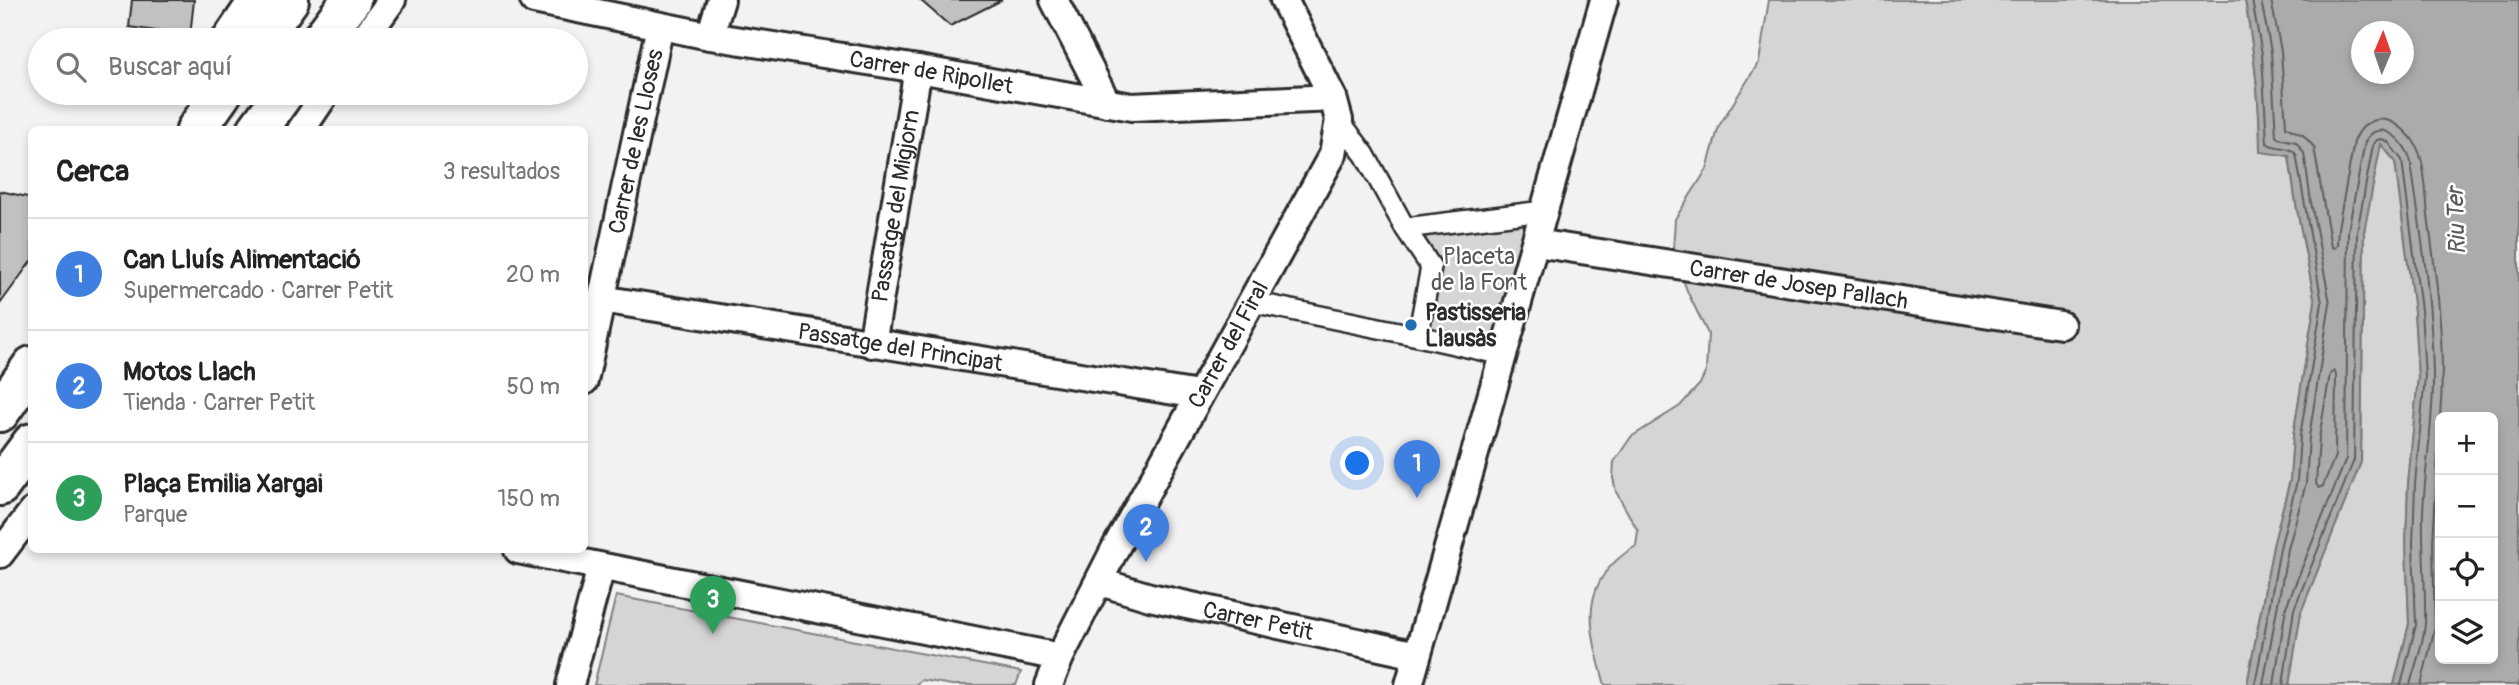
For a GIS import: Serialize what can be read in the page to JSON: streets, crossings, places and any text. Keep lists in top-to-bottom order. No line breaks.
{"streets":{"street":["Carrer de Ripollet","Carrer de les Lloses","Passatge del Migjorn","Carrer de Josep Pallach","Carrer del Firal","Passatge del Principat","Carrer Petit"]},"crossings":[["Carrer de Ripollet","Carrer de les Lloses"],["Carrer de Ripollet","Passatge del Migjorn"],["Carrer de Ripollet","Carrer del Firal"],["Carrer de les Lloses","Passatge del Principat"],["Passatge del Migjorn","Passatge del Principat"],["Carrer del Firal","Passatge del Principat"],["Carrer del Firal","Carrer Petit"]],"water":["Riu Ter"],"parks":["Placeta de la Font"],"places":["Pastisseria Llausàs"],"north":"top","page":{"search":"Buscar aquí","heading":["Cerca","3 resultados"],"list":[{"mark":"1","name":"Can Lluís Alimentació","note":"Supermercado · Carrer Petit","value":"20 m"},{"mark":"2","name":"Motos Llach","note":"Tienda · Carrer Petit","value":"50 m"},{"mark":"3","name":"Plaça Emilia Xargai","note":"Parque","value":"150 m"}],"map_buttons":["+","−"],"pins":["1","2","3"]}}
